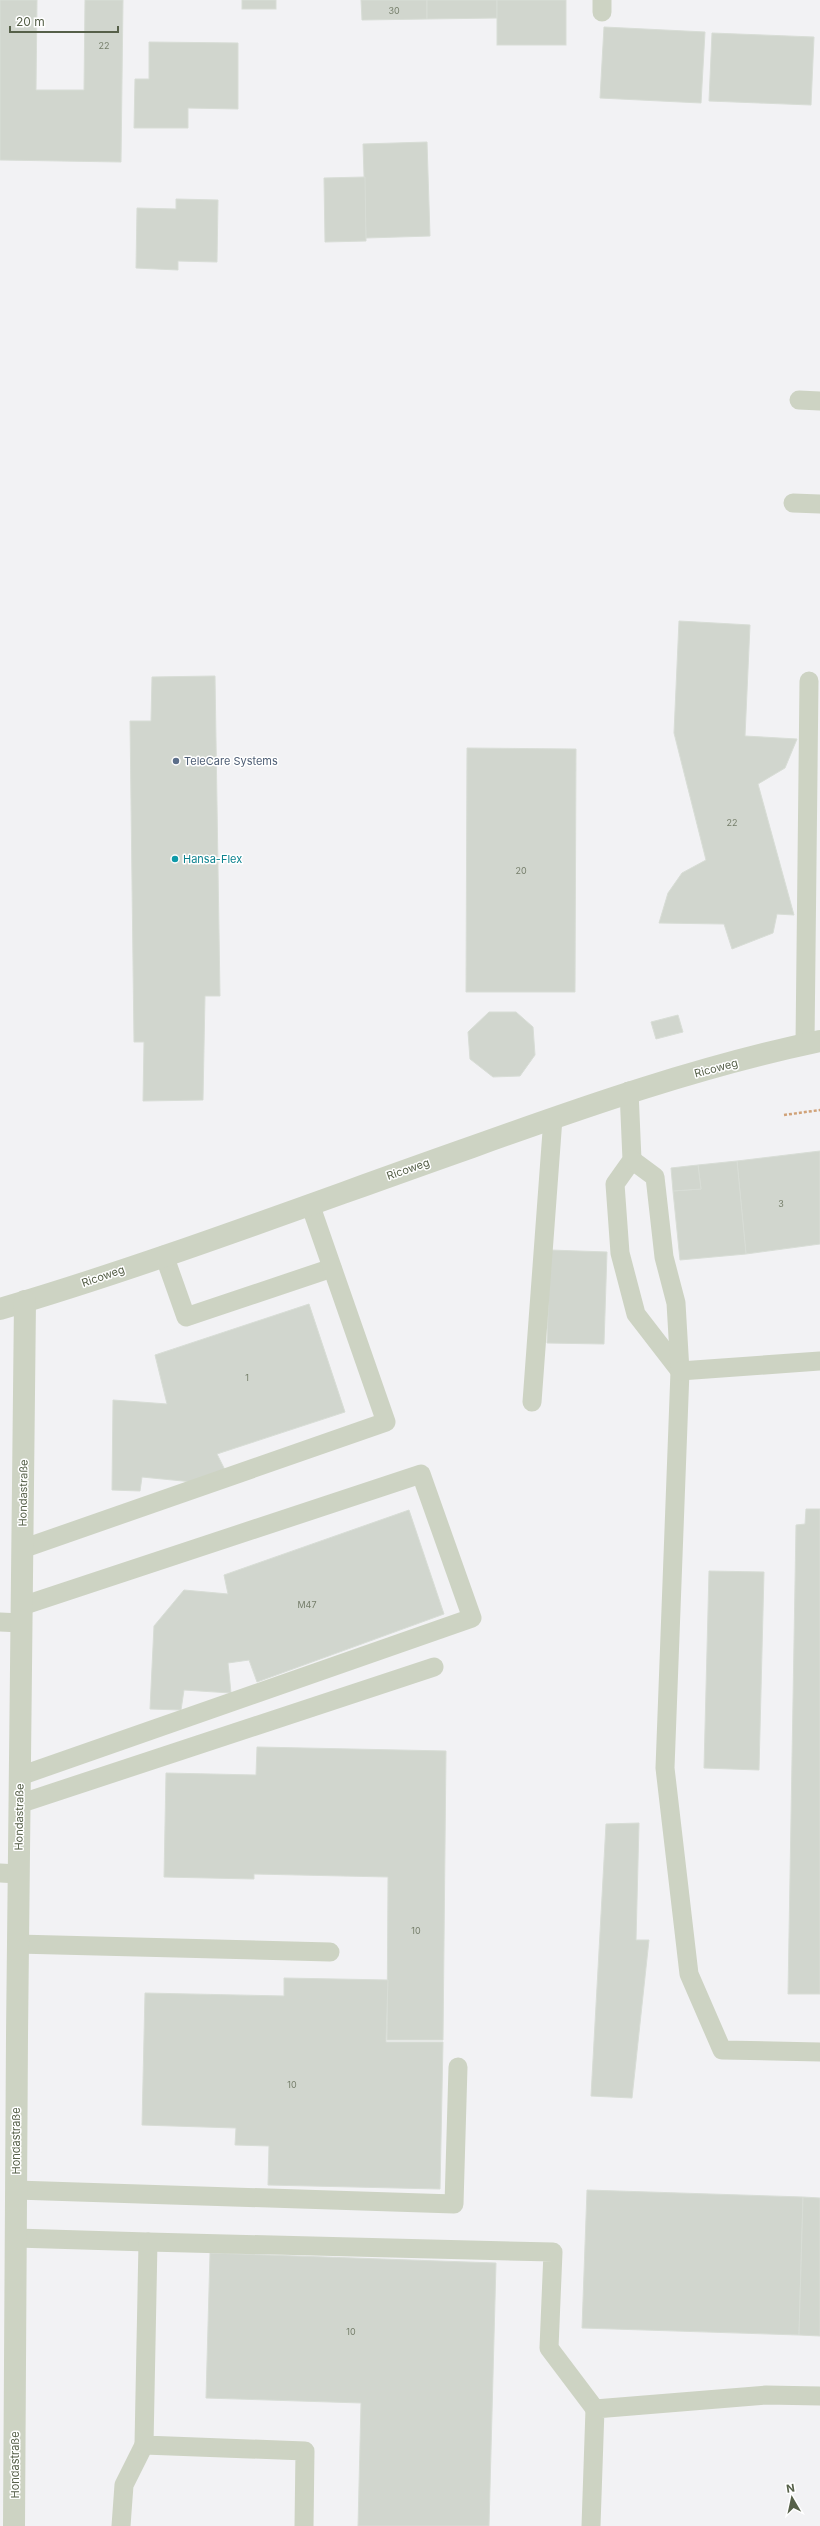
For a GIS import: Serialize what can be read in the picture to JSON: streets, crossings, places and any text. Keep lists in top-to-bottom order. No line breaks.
{"streets":{"street":["Ricoweg","Hondastraße"]},"crossings":[["Ricoweg","Hondastraße"]],"places":["TeleCare Systems","Hansa-Flex"],"house_numbers":["30","22","22","20","3","1","M47","10","10","10"],"scale_bar":"20 m","north":"top"}
